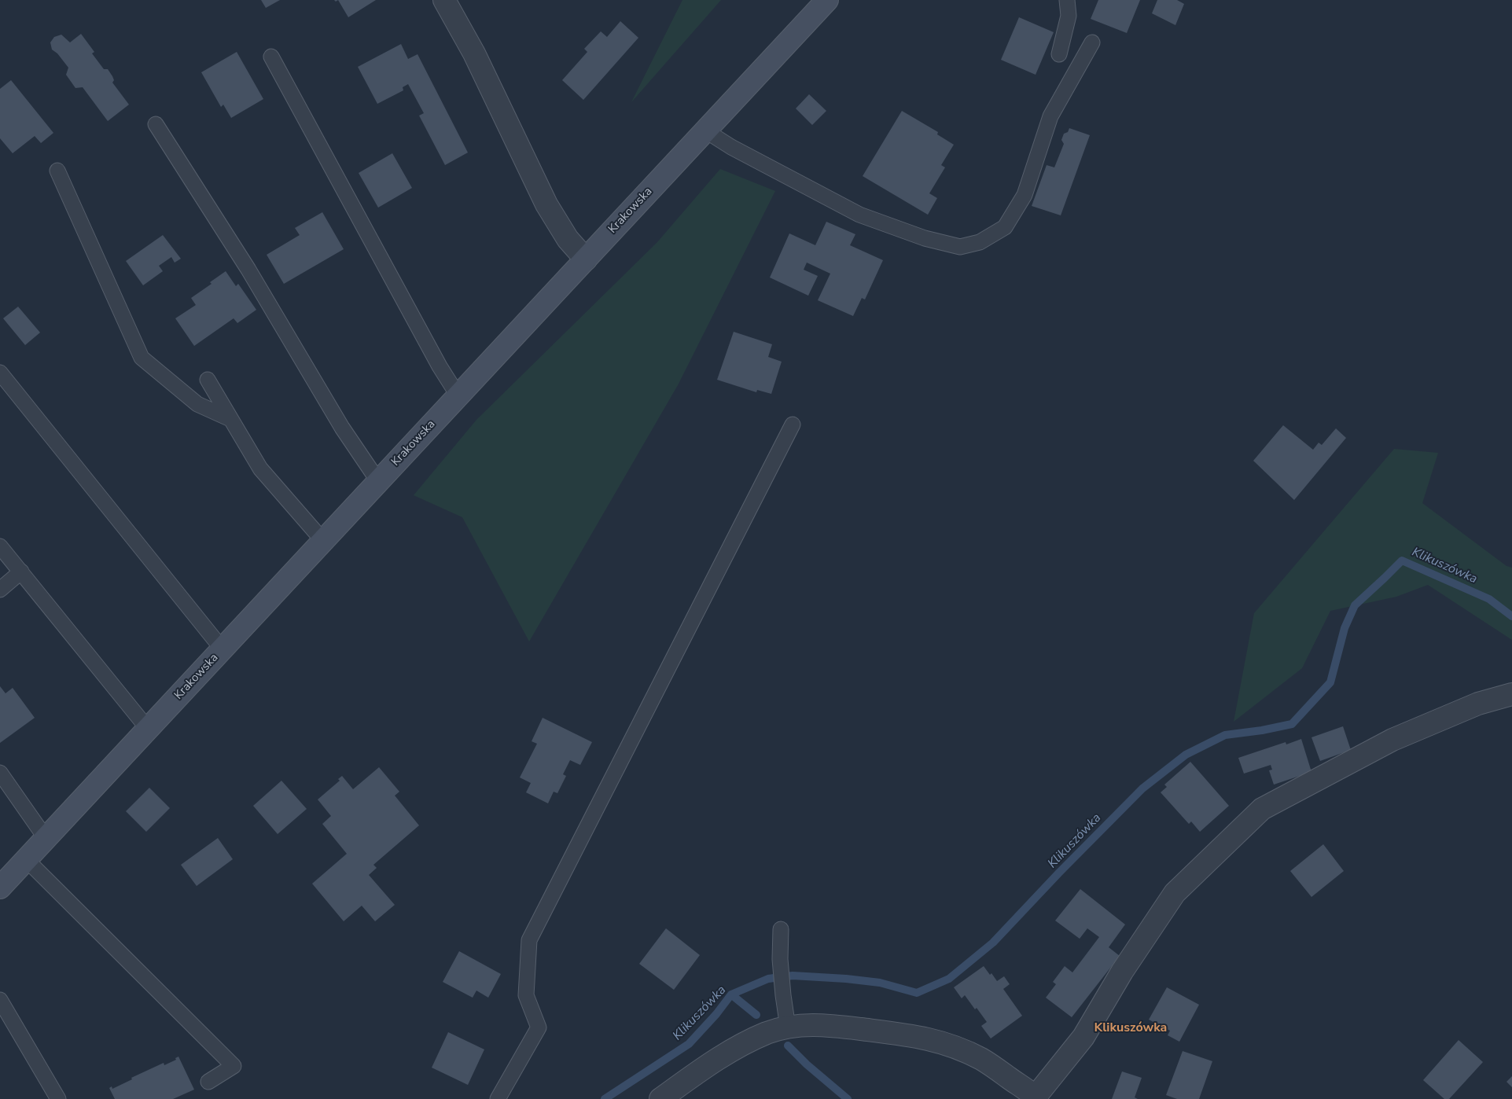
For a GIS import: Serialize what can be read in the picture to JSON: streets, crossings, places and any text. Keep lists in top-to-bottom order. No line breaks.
{"streets":{"main road":["Krakowska"]},"districts":["Klikuszówka"],"water":["Klikuszówka"]}
